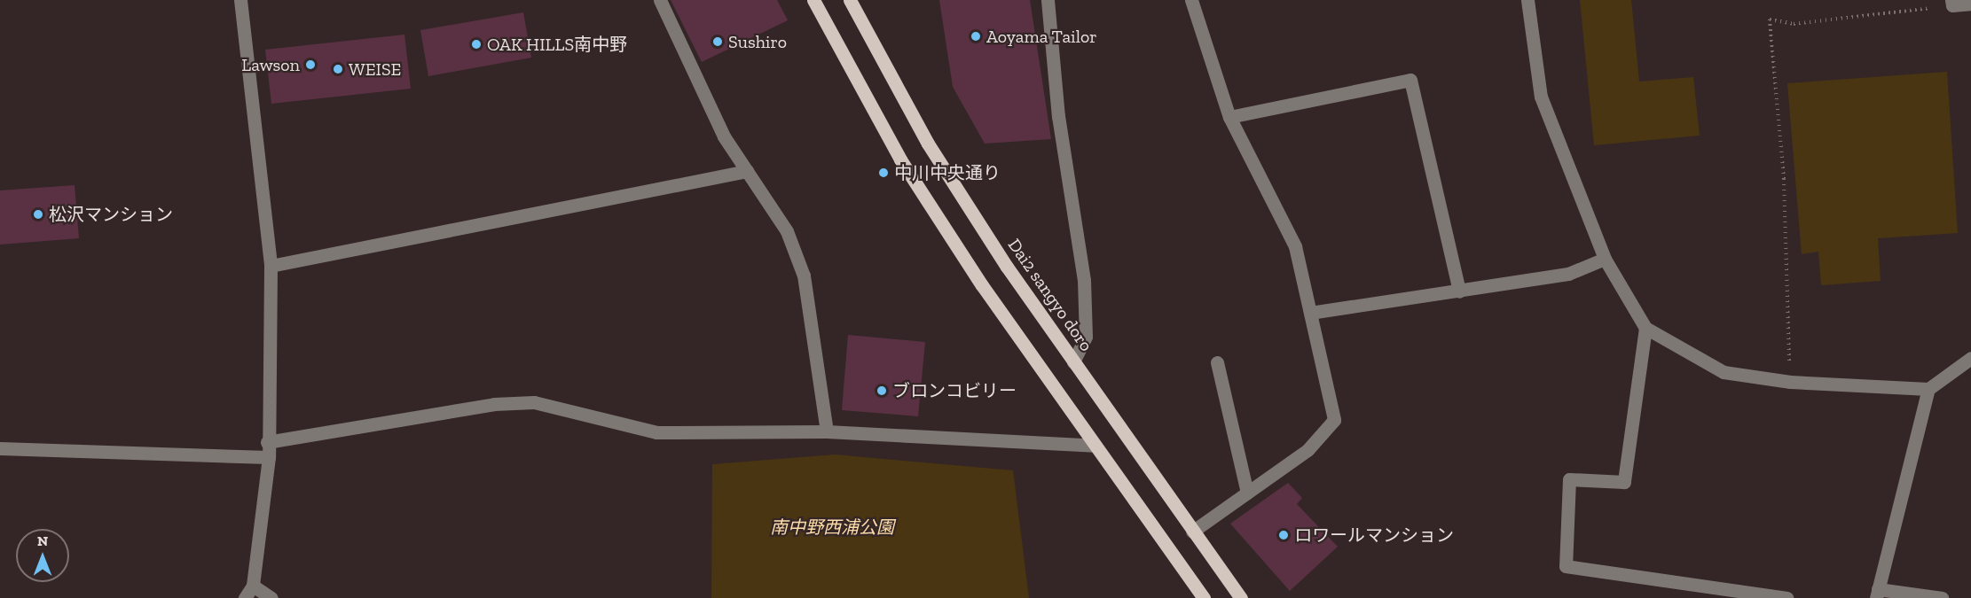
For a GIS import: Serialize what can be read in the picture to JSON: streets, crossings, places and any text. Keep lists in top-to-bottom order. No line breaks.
{"streets":{"main road":["Dai2 sangyo doro"]},"parks":["南中野西浦公園"],"places":["Aoyama Tailor","Sushiro","OAK HILLS南中野","Lawson","WEISE","中川中央通り","松沢マンション","ブロンコビリー","ロワールマンション"],"north":"top"}
